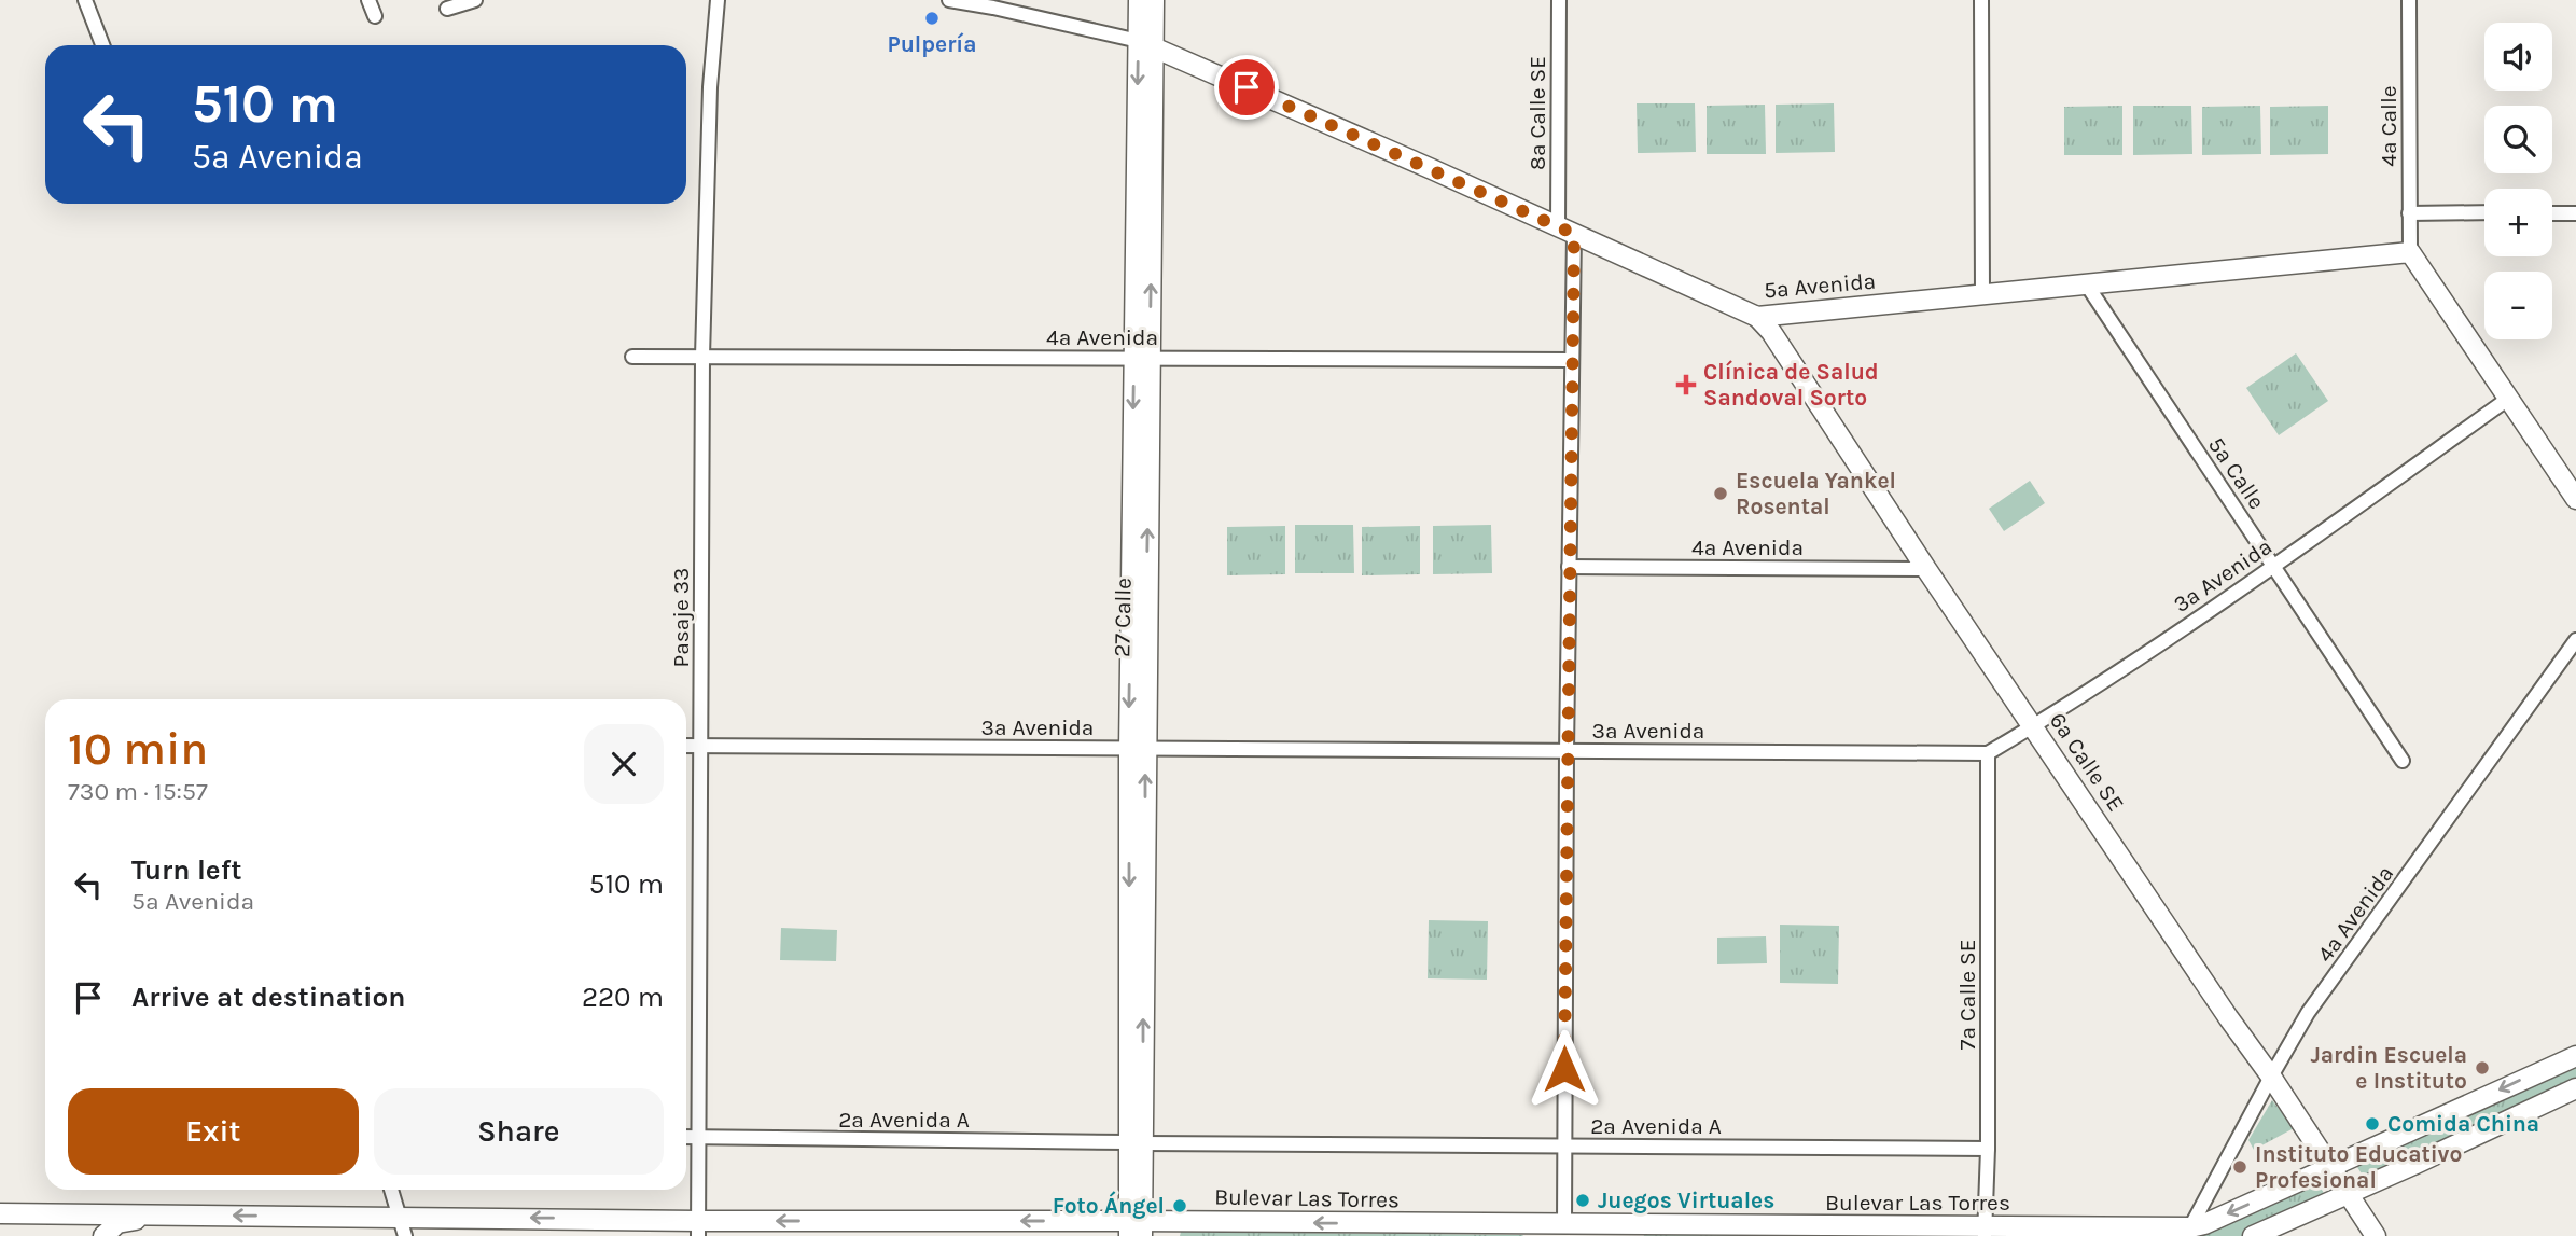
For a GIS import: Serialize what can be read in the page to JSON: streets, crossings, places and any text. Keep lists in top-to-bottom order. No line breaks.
{"streets":{"street":["8a Calle SE","4a Calle","5a Avenida","4a Avenida","5a Calle","3a Avenida","Pasaje 33","27 Calle","6a Calle SE","7a Calle SE","2a Avenida A","Bulevar Las Torres"]},"crossings":[["8a Calle SE","5a Avenida"],["8a Calle SE","4a Avenida"],["8a Calle SE","3a Avenida"],["8a Calle SE","2a Avenida A"],["8a Calle SE","Bulevar Las Torres"],["4a Calle","5a Avenida"],["5a Avenida","5a Calle"],["5a Avenida","27 Calle"],["5a Avenida","6a Calle SE"],["4a Avenida","Pasaje 33"],["4a Avenida","27 Calle"],["4a Avenida","6a Calle SE"],["4a Avenida","Bulevar Las Torres"],["5a Calle","3a Avenida"],["3a Avenida","Pasaje 33"],["3a Avenida","27 Calle"],["3a Avenida","6a Calle SE"],["3a Avenida","7a Calle SE"],["Pasaje 33","2a Avenida A"],["Pasaje 33","Bulevar Las Torres"],["27 Calle","2a Avenida A"],["27 Calle","Bulevar Las Torres"],["6a Calle SE","Bulevar Las Torres"],["7a Calle SE","2a Avenida A"],["7a Calle SE","Bulevar Las Torres"]],"one_way":["Bulevar Las Torres"],"places":{"other":["Pulpería","Escuela Yankel Rosental","Jardin Escuela e Instituto","Comida China","Instituto Educativo Profesional","Juegos Virtuales","Foto Ángel"],"health":["Clínica de Salud Sandoval Sorto"]},"page":{"map_buttons":["+","−"],"turn":["510 m","5a Avenida"],"heading":["10 min","730 m · 15:57"],"list":[{"name":"Turn left","note":"5a Avenida","value":"510 m"},{"name":"Arrive at destination","value":"220 m"}],"buttons":["Exit","Share"]}}
